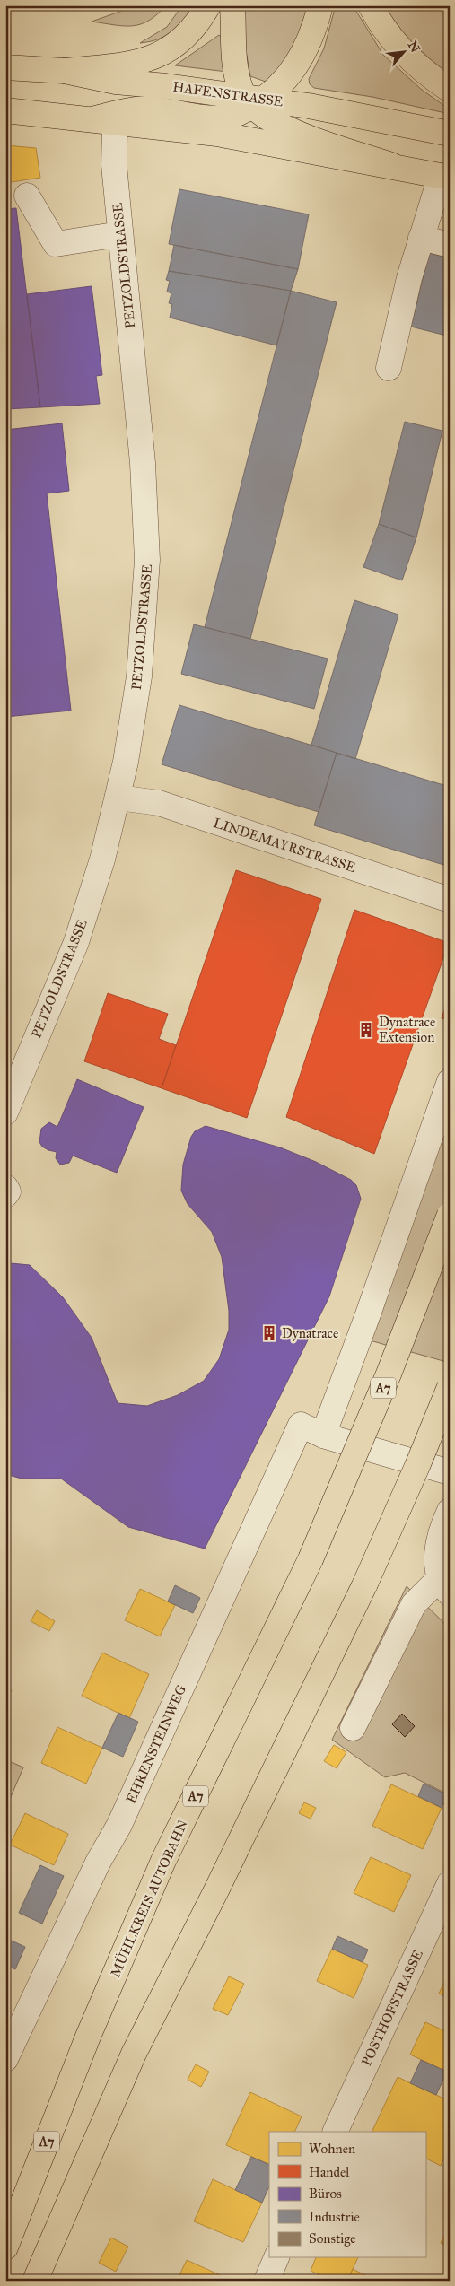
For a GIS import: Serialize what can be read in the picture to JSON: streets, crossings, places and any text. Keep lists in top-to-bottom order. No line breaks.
{"streets":{"main road":["HAFENSTRASSE","A7","MÜHLKREIS AUTOBAHN"],"street":["PETZOLDSTRASSE","LINDEMAYRSTRASSE","EHRENSTEINWEG","POSTHOFSTRASSE"]},"crossings":[["PETZOLDSTRASSE","LINDEMAYRSTRASSE"]],"places":{"building":["Dynatrace Extension","Dynatrace"]},"legend":["Wohnen","Handel","Büros","Industrie","Sonstige"],"north":"top right"}
